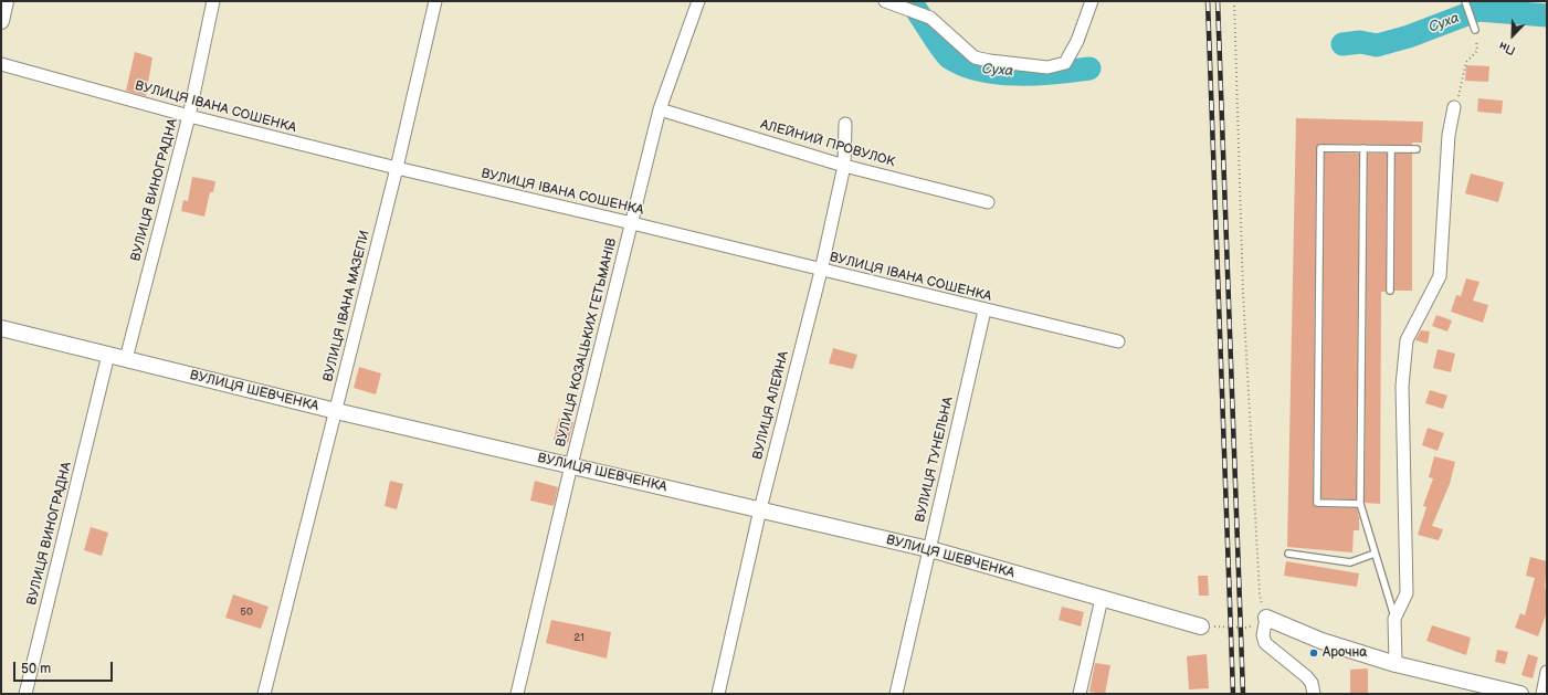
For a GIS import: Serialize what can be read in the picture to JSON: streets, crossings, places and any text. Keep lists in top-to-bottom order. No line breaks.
{"streets":{"street":["ВУЛИЦЯ ІВАНА СОШЕНКА","АЛЕЙНИЙ ПРОВУЛОК","ВУЛИЦЯ ВИНОГРАДНА","ВУЛИЦЯ ІВАНА МАЗЕПИ","ВУЛИЦЯ КОЗАЦЬКИХ ГЕТЬМАНІВ","ВУЛИЦЯ ШЕВЧЕНКА","ВУЛИЦЯ АЛЕЙНА","ВУЛИЦЯ ТУНЕЛЬНА"]},"crossings":[["ВУЛИЦЯ ІВАНА СОШЕНКА","ВУЛИЦЯ ВИНОГРАДНА"],["ВУЛИЦЯ ІВАНА СОШЕНКА","ВУЛИЦЯ ІВАНА МАЗЕПИ"],["ВУЛИЦЯ ІВАНА СОШЕНКА","ВУЛИЦЯ КОЗАЦЬКИХ ГЕТЬМАНІВ"],["ВУЛИЦЯ ІВАНА СОШЕНКА","ВУЛИЦЯ АЛЕЙНА"],["ВУЛИЦЯ ІВАНА СОШЕНКА","ВУЛИЦЯ ТУНЕЛЬНА"],["АЛЕЙНИЙ ПРОВУЛОК","ВУЛИЦЯ КОЗАЦЬКИХ ГЕТЬМАНІВ"],["АЛЕЙНИЙ ПРОВУЛОК","ВУЛИЦЯ АЛЕЙНА"],["ВУЛИЦЯ ВИНОГРАДНА","ВУЛИЦЯ ШЕВЧЕНКА"],["ВУЛИЦЯ ІВАНА МАЗЕПИ","ВУЛИЦЯ ШЕВЧЕНКА"],["ВУЛИЦЯ КОЗАЦЬКИХ ГЕТЬМАНІВ","ВУЛИЦЯ ШЕВЧЕНКА"],["ВУЛИЦЯ ШЕВЧЕНКА","ВУЛИЦЯ АЛЕЙНА"],["ВУЛИЦЯ ШЕВЧЕНКА","ВУЛИЦЯ ТУНЕЛЬНА"]],"water":["Суха"],"places":["Арочна"],"house_numbers":["50","21"],"scale_bar":"50 m","north":"bottom left"}
